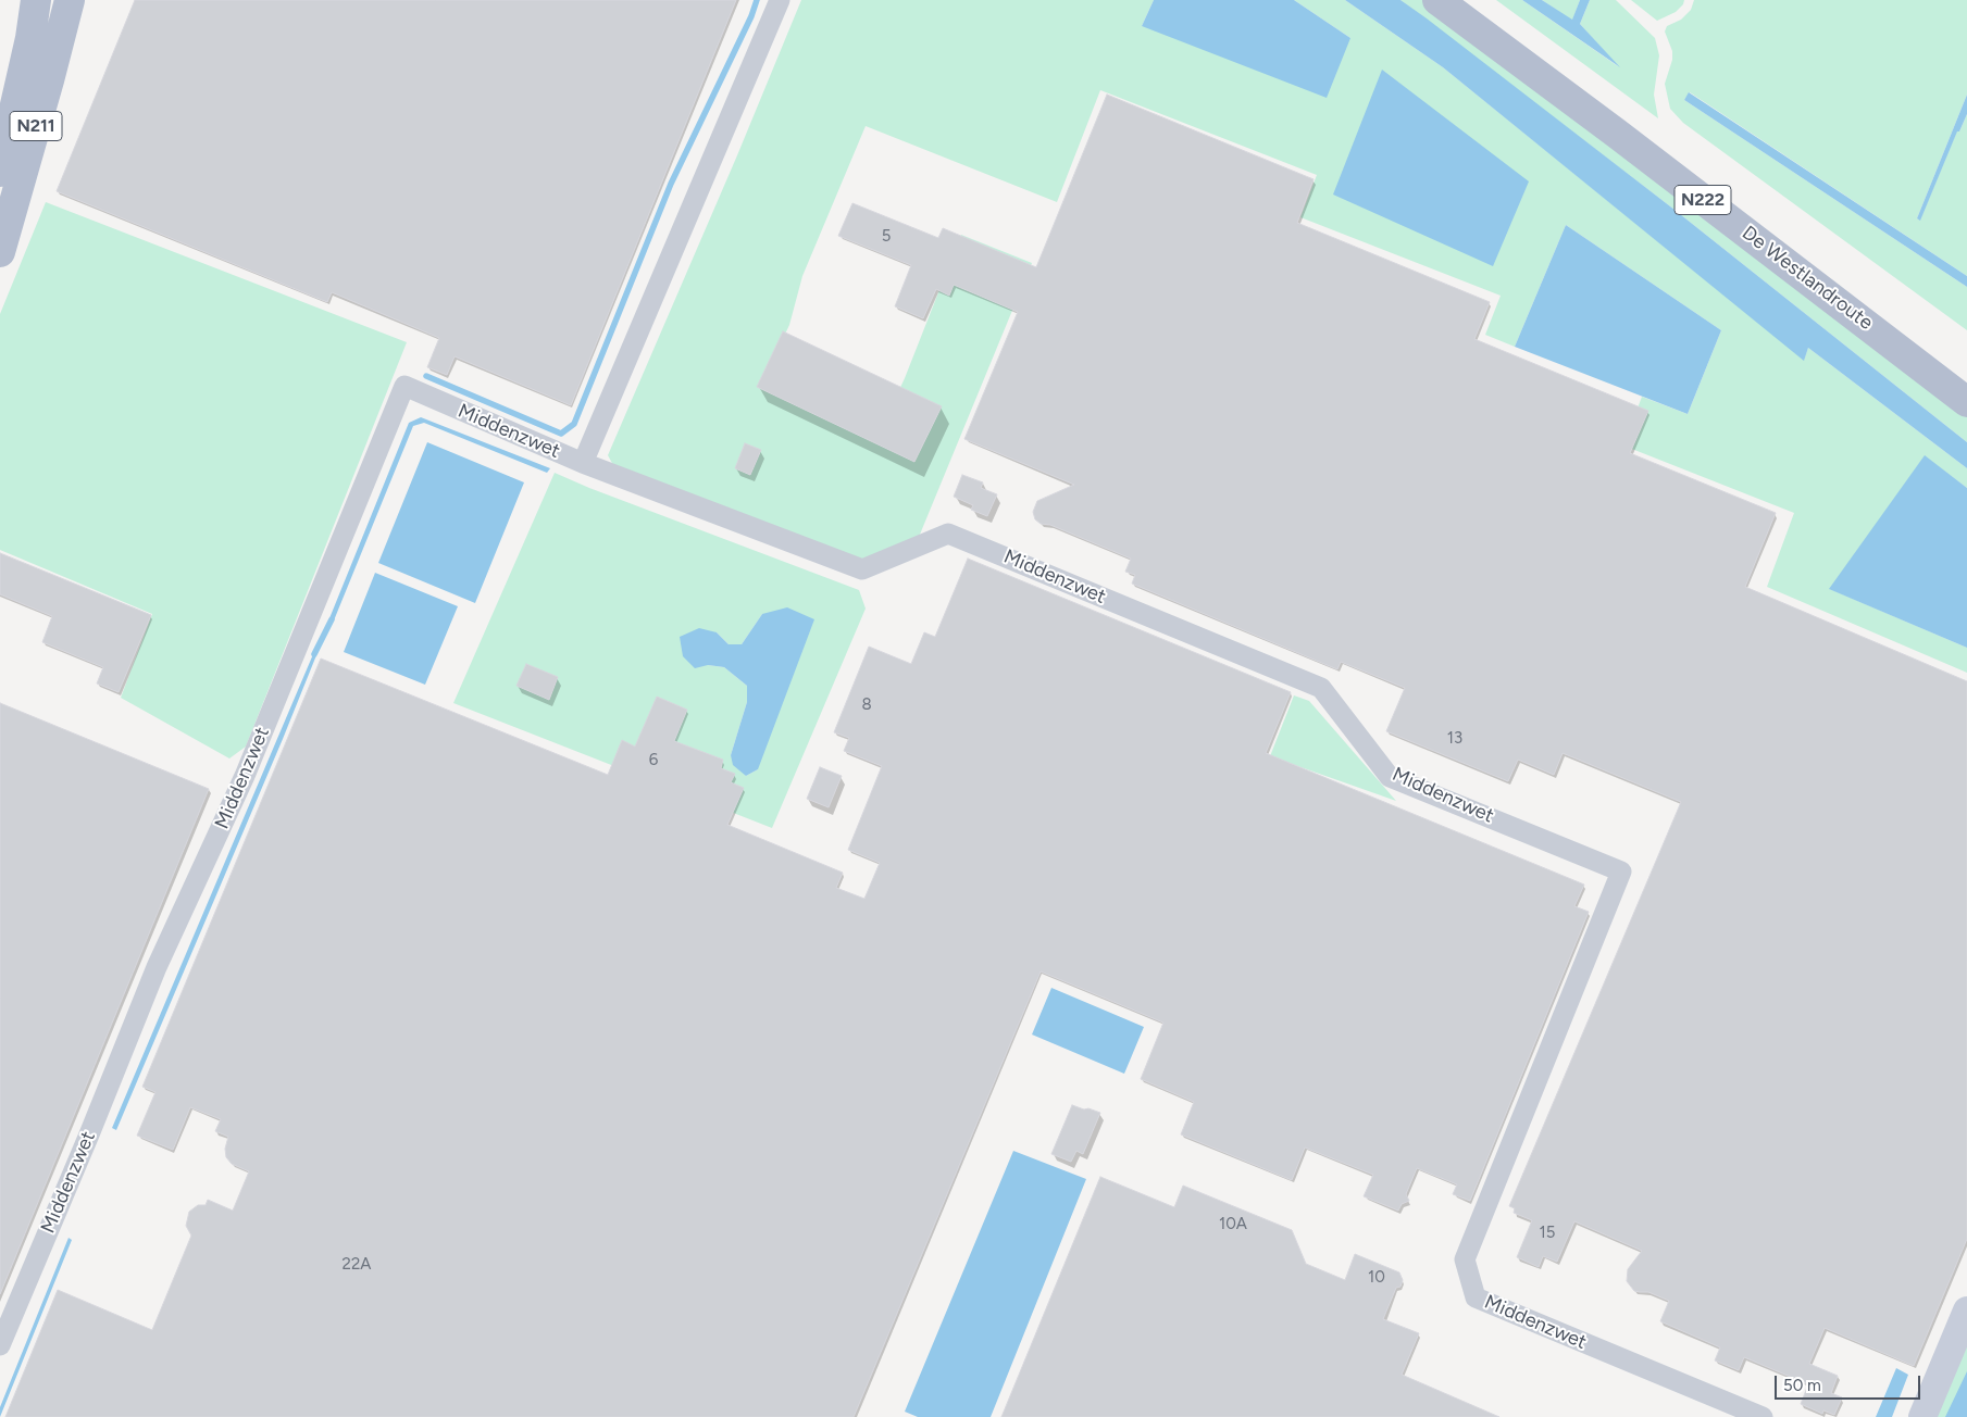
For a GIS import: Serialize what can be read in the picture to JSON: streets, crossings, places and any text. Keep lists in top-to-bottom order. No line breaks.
{"streets":{"main road":["N211","N222","De Westlandroute"],"street":["Middenzwet"]},"house_numbers":["5","8","13","6","10A","15","22A","10"],"scale_bar":"50 m"}
